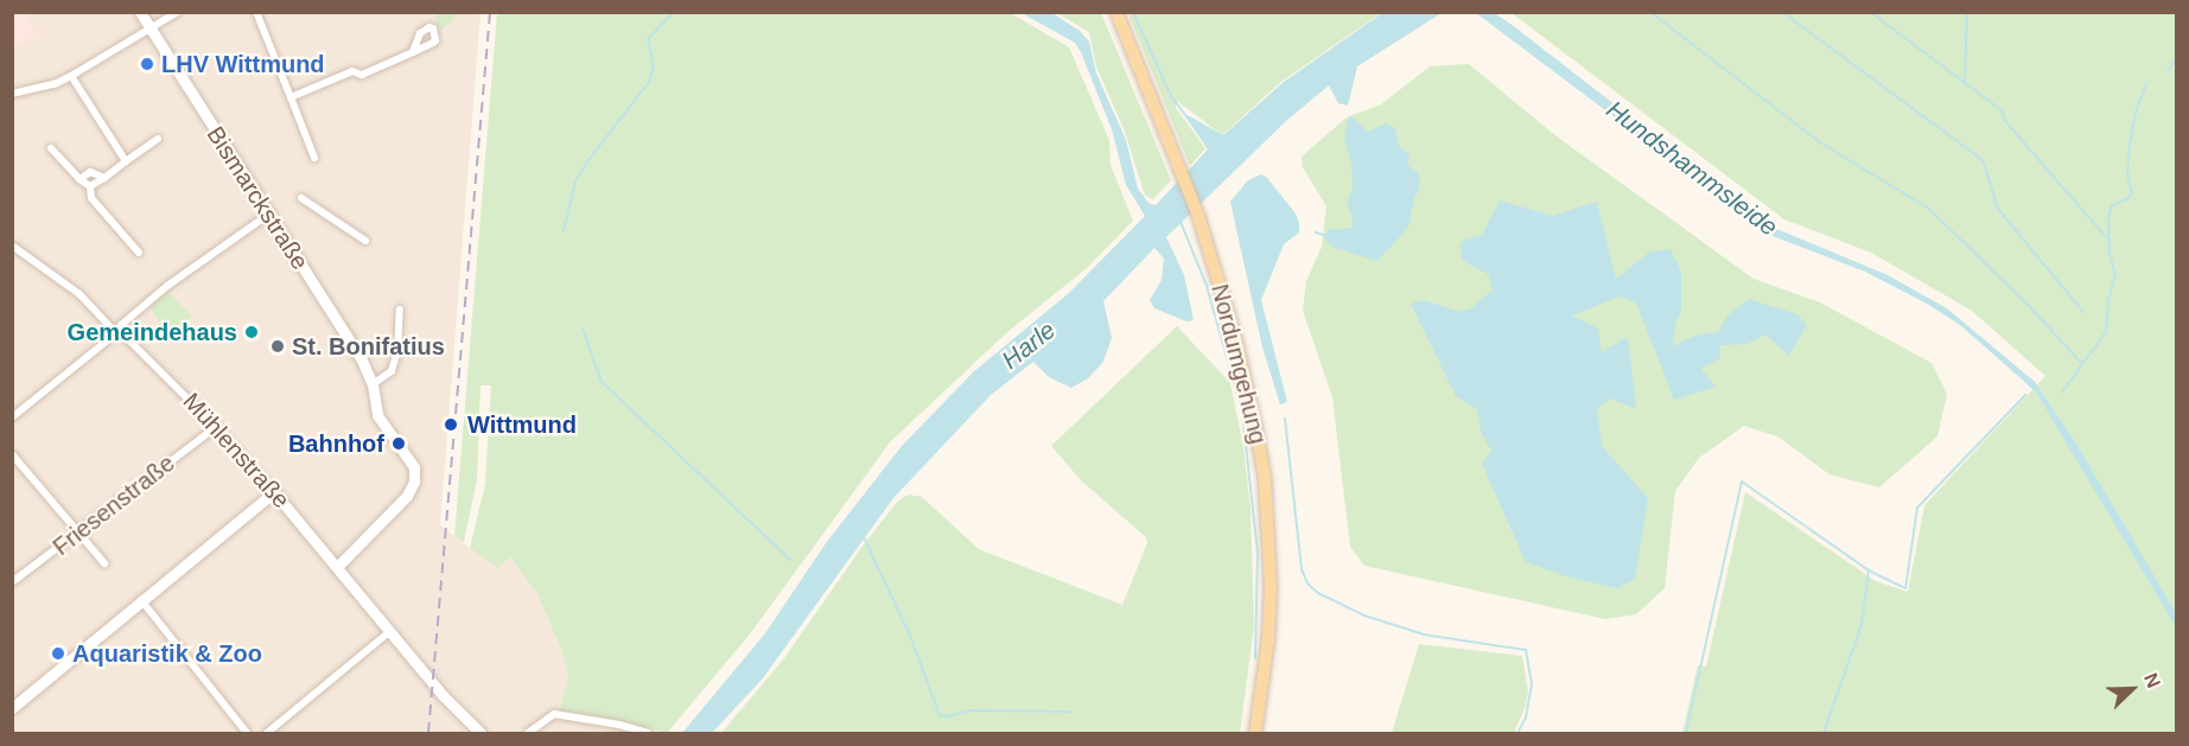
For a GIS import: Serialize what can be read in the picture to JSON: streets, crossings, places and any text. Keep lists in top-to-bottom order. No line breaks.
{"streets":{"main road":["Nordumgehung"],"street":["Bismarckstraße","Mühlenstraße","Friesenstraße"]},"crossings":[["Bismarckstraße","Mühlenstraße"],["Mühlenstraße","Friesenstraße"]],"water":["Hundshammsleide","Harle"],"places":["LHV Wittmund","Gemeindehaus","St. Bonifatius","Wittmund","Bahnhof","Aquaristik & Zoo"],"north":"top right"}
